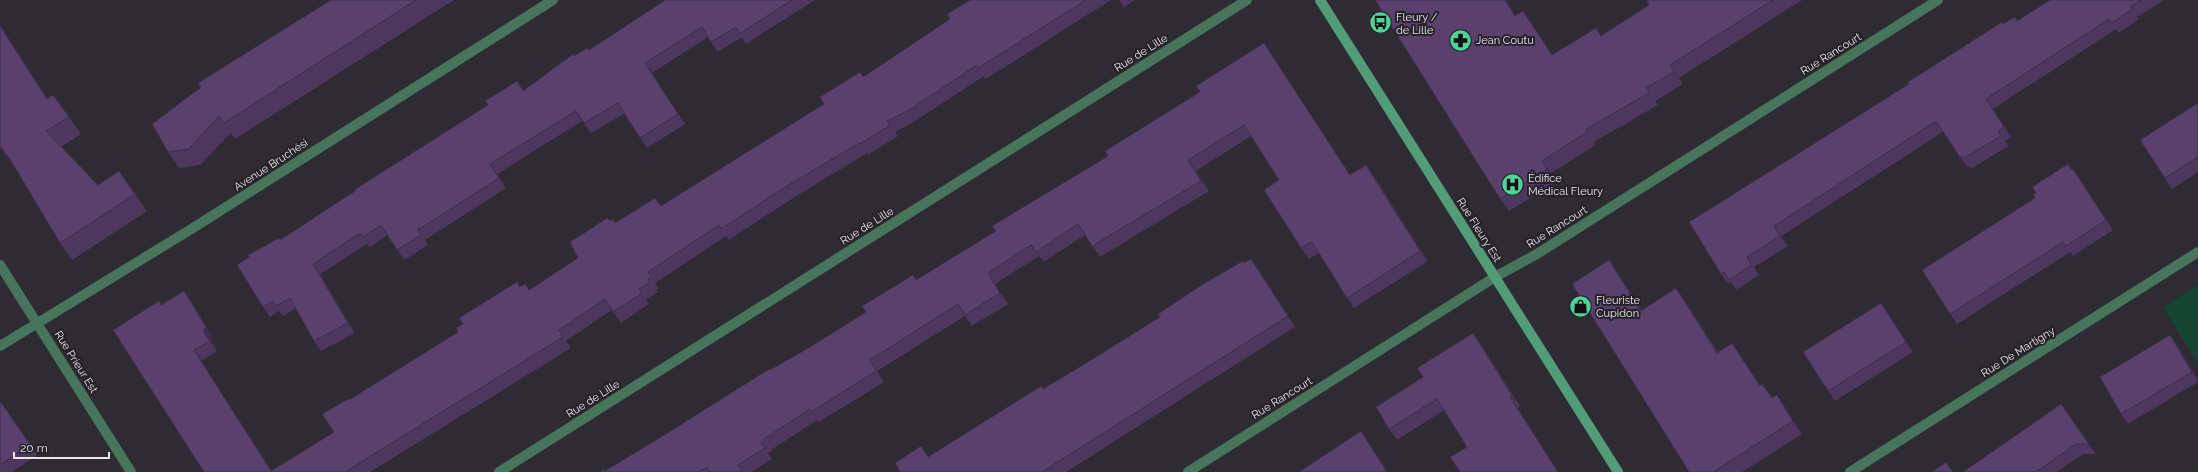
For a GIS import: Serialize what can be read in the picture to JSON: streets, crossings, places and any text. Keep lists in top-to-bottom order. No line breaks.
{"streets":{"street":["Rue de Lille","Rue Rancourt","Avenue Bruchési","Rue Fleury Est","Rue De Martigny","Rue Prieur Est"]},"crossings":[["Rue Rancourt","Rue Fleury Est"],["Avenue Bruchési","Rue Prieur Est"]],"places":{"bus stop":["Fleury / de Lille"],"pharmacy":["Jean Coutu"],"hospital":["Édifice Médical Fleury"],"shop":["Fleuriste Cupidon"]},"scale_bar":"20 m"}
